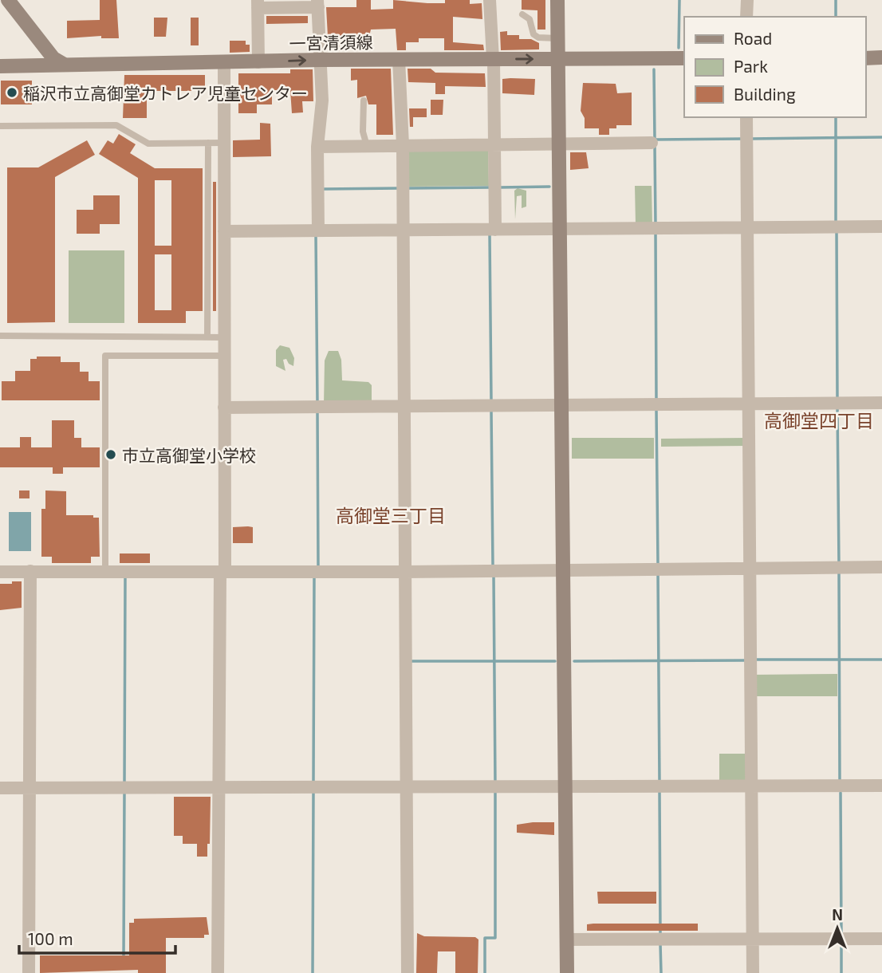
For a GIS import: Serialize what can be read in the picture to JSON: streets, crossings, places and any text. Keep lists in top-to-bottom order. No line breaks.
{"streets":{"street":["一宮清須線"]},"districts":["高御堂四丁目","高御堂三丁目"],"places":["稲沢市立高御堂カトレア児童センター","市立高御堂小学校"],"legend":["Road","Park","Building"],"scale_bar":"100 m","north":"top"}
